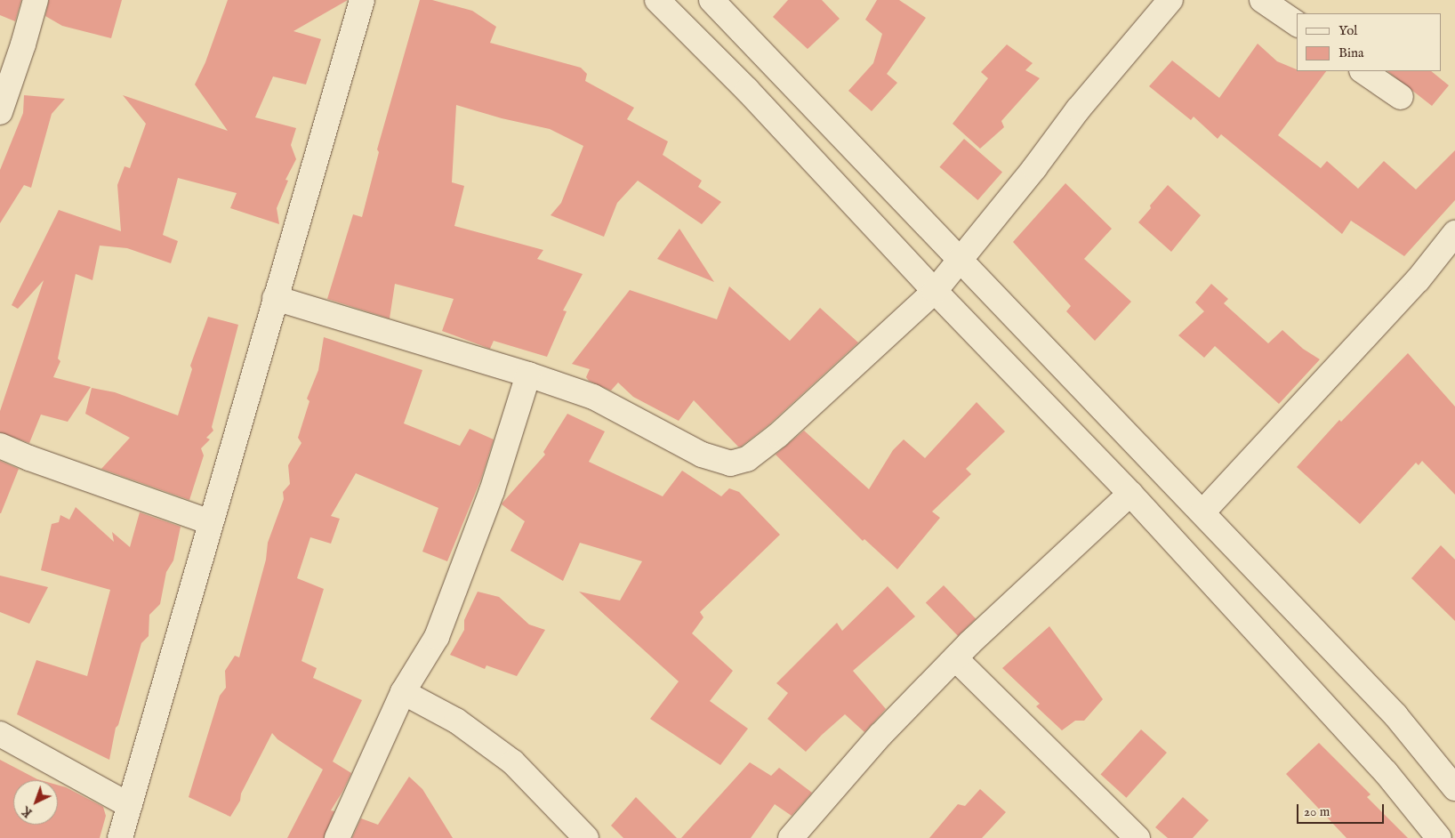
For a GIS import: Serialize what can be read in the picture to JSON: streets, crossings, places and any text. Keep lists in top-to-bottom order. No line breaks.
{"legend":["Yol","Bina"],"scale_bar":"20 m","north":"bottom left"}
